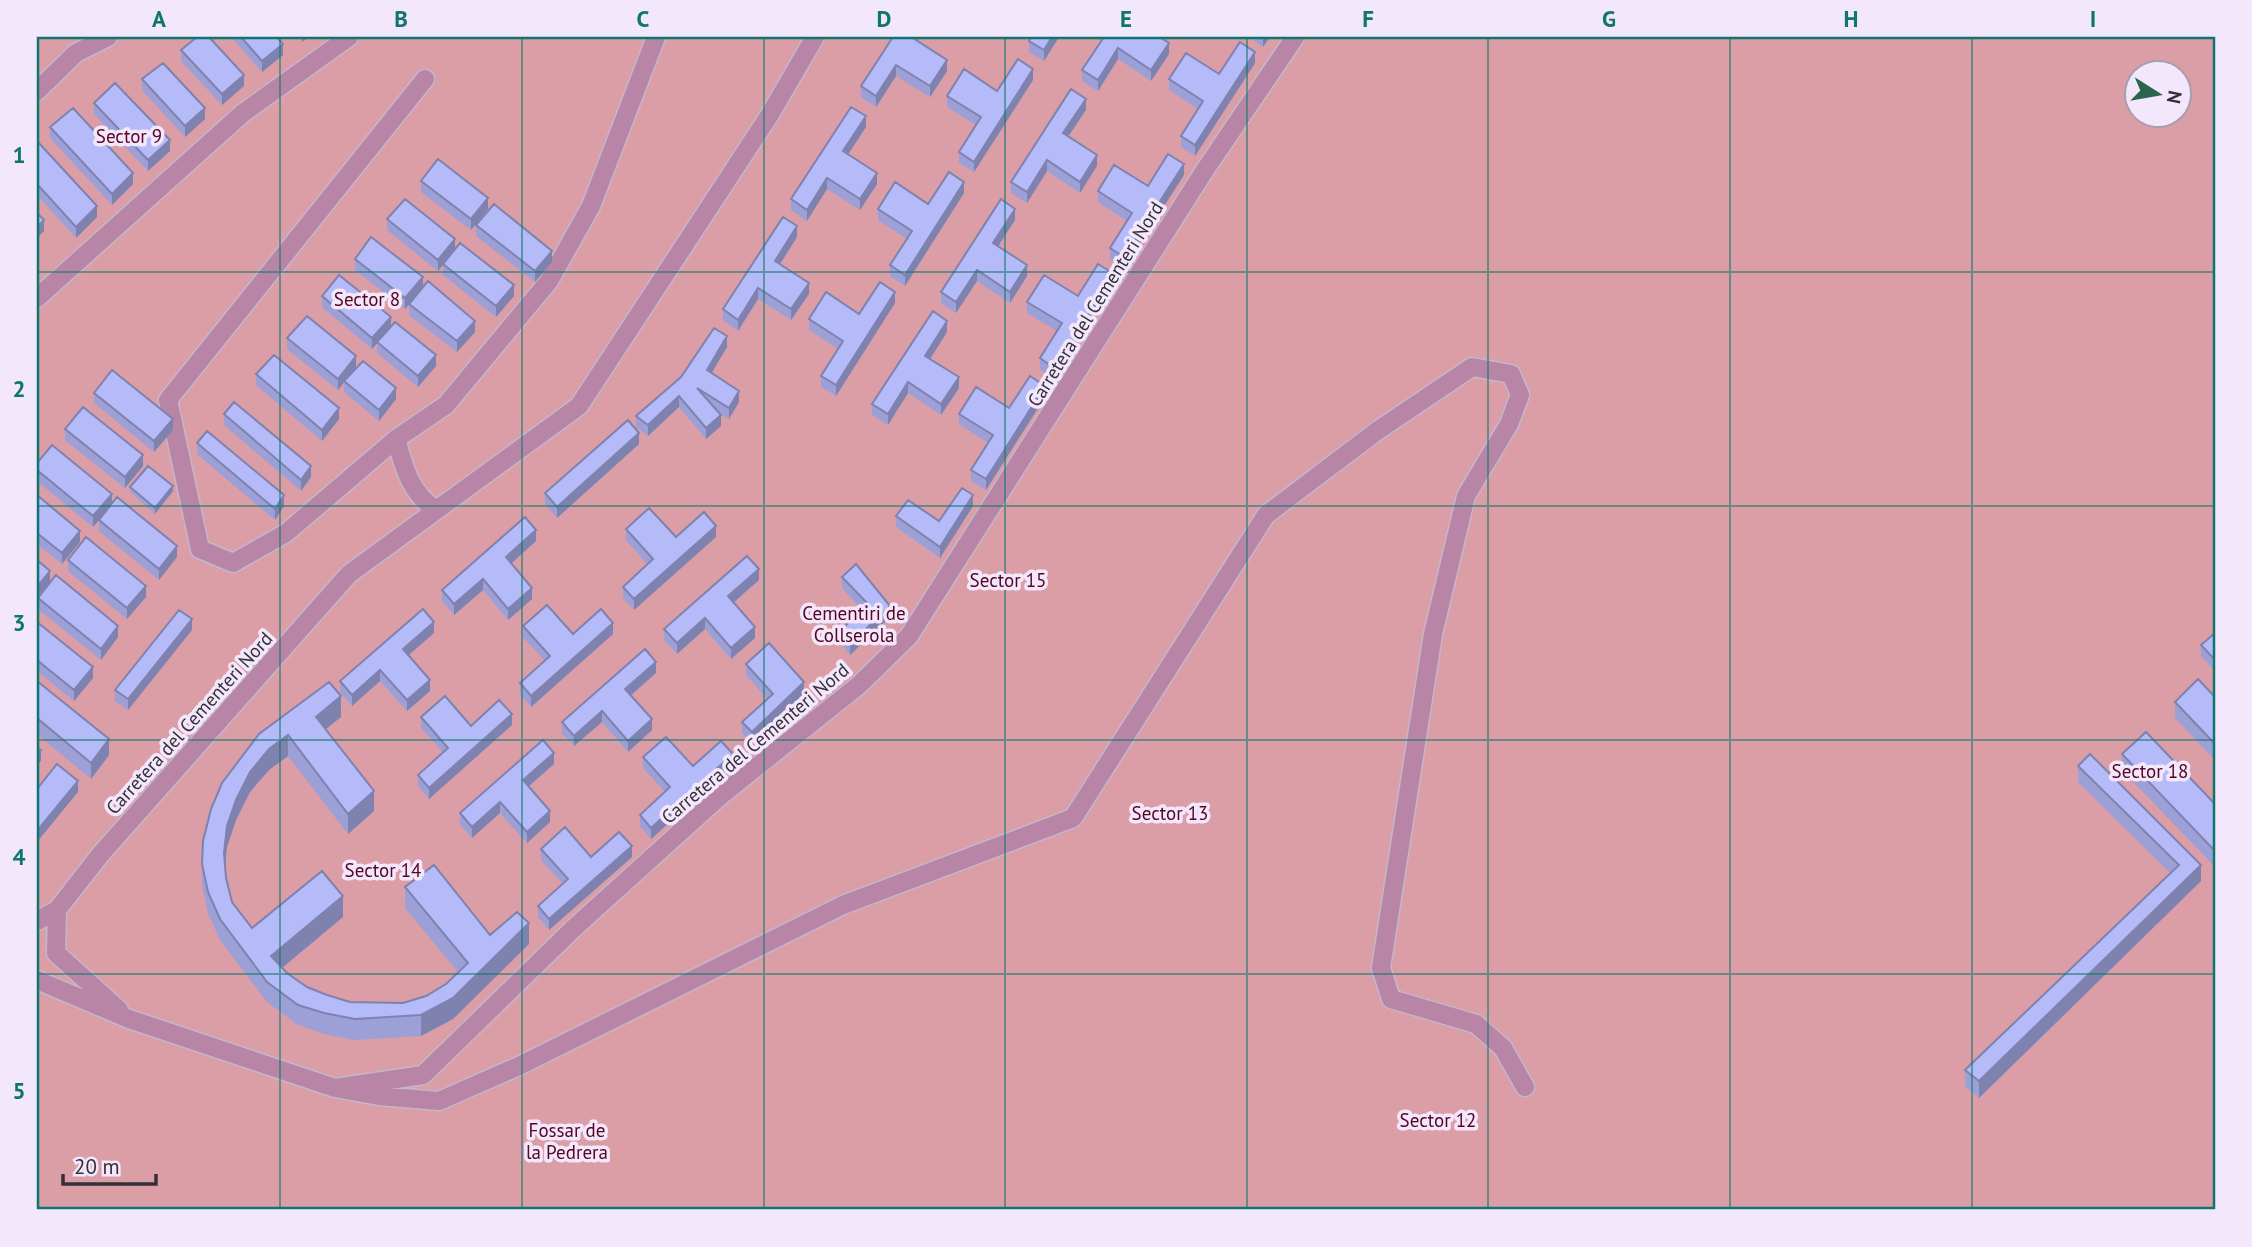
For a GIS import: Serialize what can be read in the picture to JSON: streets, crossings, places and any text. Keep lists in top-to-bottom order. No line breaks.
{"streets":{"street":["Carretera del Cementeri Nord"]},"parks":["Sector 9","Sector 8","Sector 15","Cementiri de Collserola","Sector 18","Sector 13","Sector 14","Sector 12","Fossar de la Pedrera"],"scale_bar":"20 m","north":"right","grid":{"columns":["A","B","C","D","E","F","G","H","I"],"rows":["1","2","3","4","5"]}}
